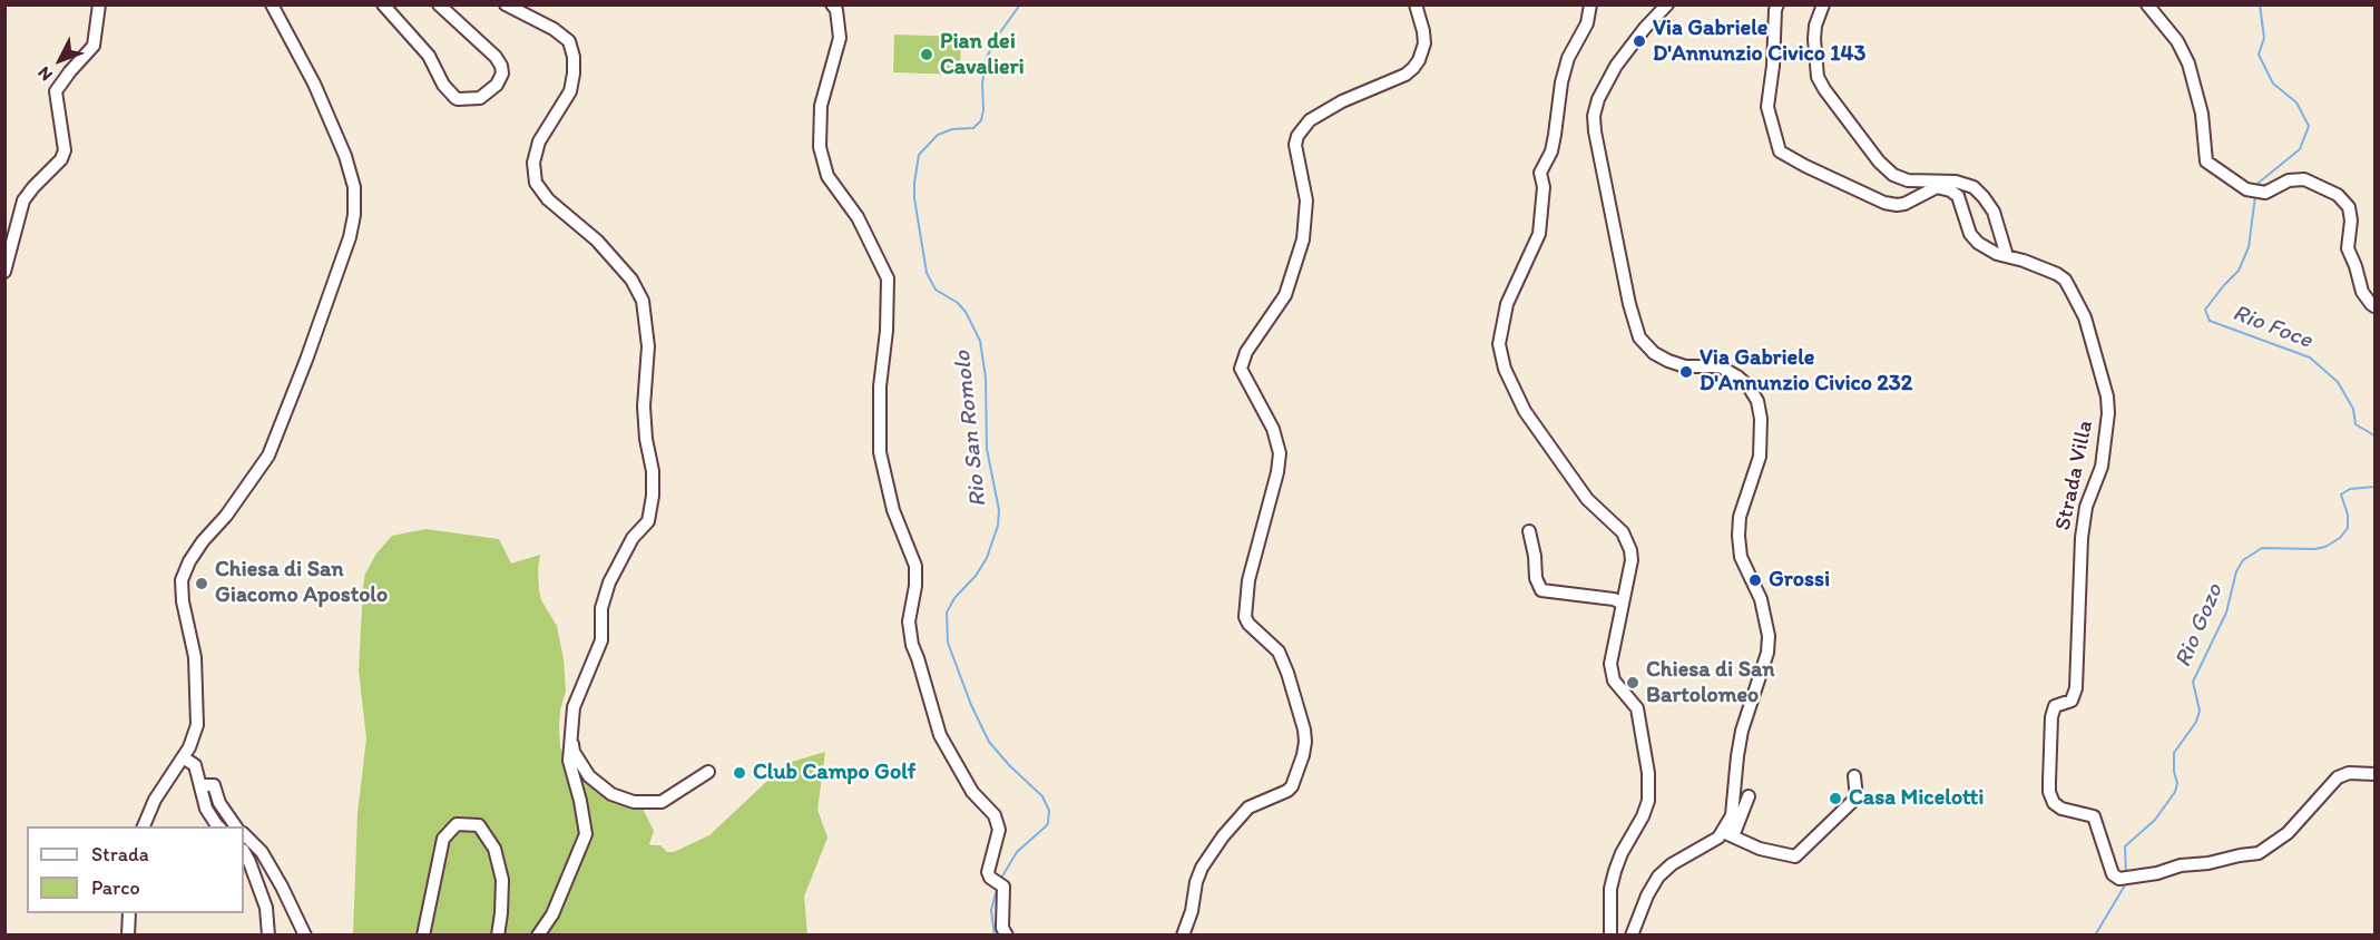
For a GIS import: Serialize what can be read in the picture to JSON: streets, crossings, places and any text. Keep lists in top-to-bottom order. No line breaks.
{"streets":{"street":["Strada Villa"]},"water":["Rio Foce","Rio San Romolo","Rio Gozo"],"places":["Via Gabriele D'Annunzio Civico 143","Pian dei Cavalieri","Via Gabriele D'Annunzio Civico 232","Grossi","Chiesa di San Giacomo Apostolo","Chiesa di San Bartolomeo","Club Campo Golf","Casa Micelotti"],"legend":["Strada","Parco"],"north":"bottom left"}
